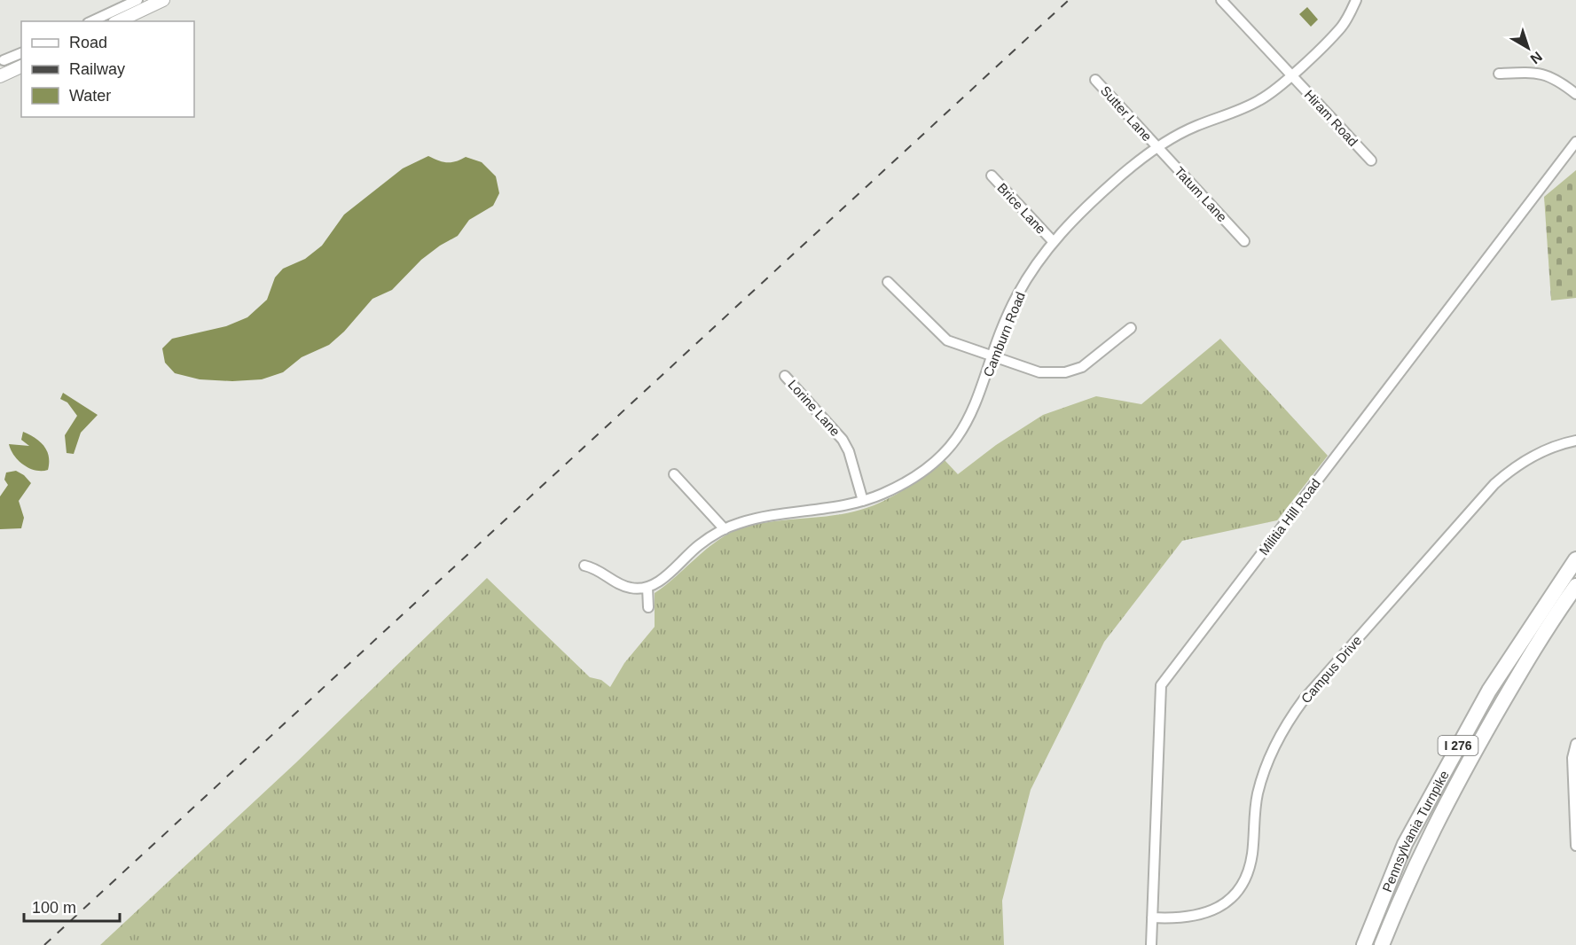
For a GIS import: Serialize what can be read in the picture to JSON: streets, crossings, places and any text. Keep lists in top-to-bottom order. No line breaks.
{"streets":{"highway":["I 276","Pennsylvania Turnpike"],"street":["Sutter Lane","Hiram Road","Tatum Lane","Brice Lane","Camburn Road","Lorine Lane","Militia Hill Road","Campus Drive"]},"crossings":[["Sutter Lane","Tatum Lane"],["Sutter Lane","Camburn Road"],["Hiram Road","Camburn Road"],["Tatum Lane","Camburn Road"],["Brice Lane","Camburn Road"],["Camburn Road","Lorine Lane"],["Militia Hill Road","Campus Drive"]],"legend":["Road","Railway","Water"],"scale_bar":"100 m","north":"bottom right"}
